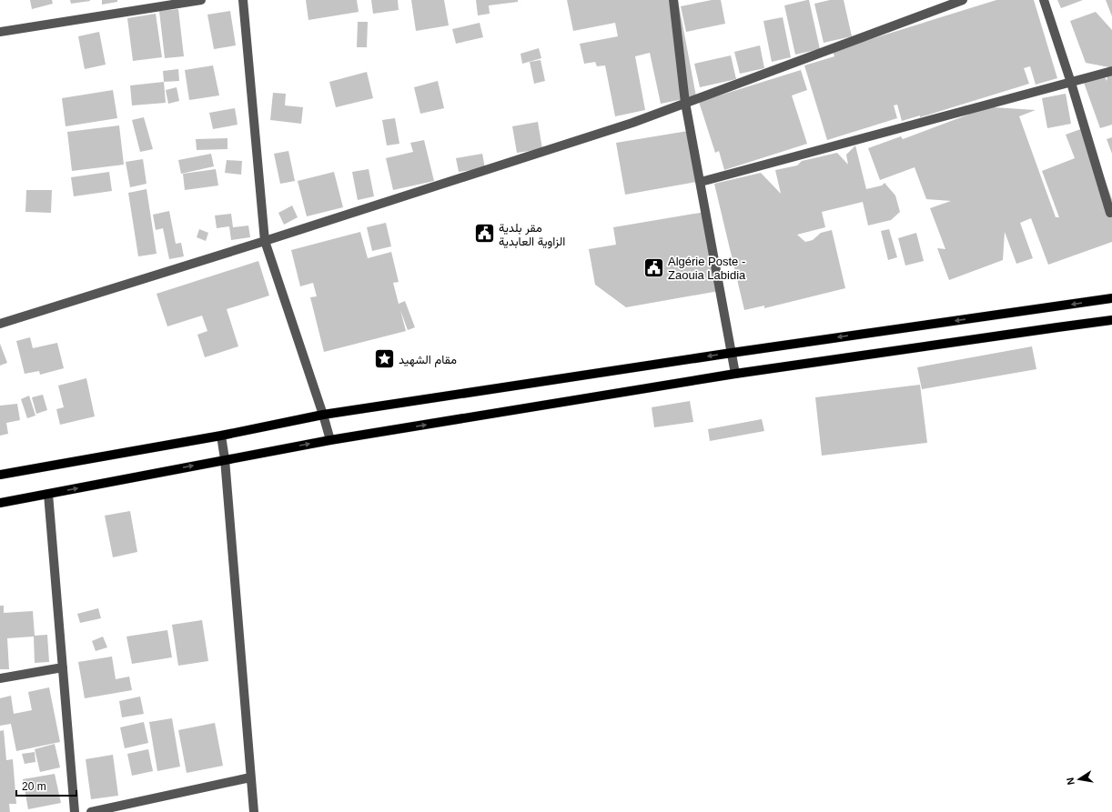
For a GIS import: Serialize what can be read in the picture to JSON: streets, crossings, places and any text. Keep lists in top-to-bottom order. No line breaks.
{"places":{"public building":["مقر بلدية الزاوية العابدية","Algérie Poste - Zaouia Labidia"],"place":["مقام الشهيد"]},"scale_bar":"20 m","north":"left"}
